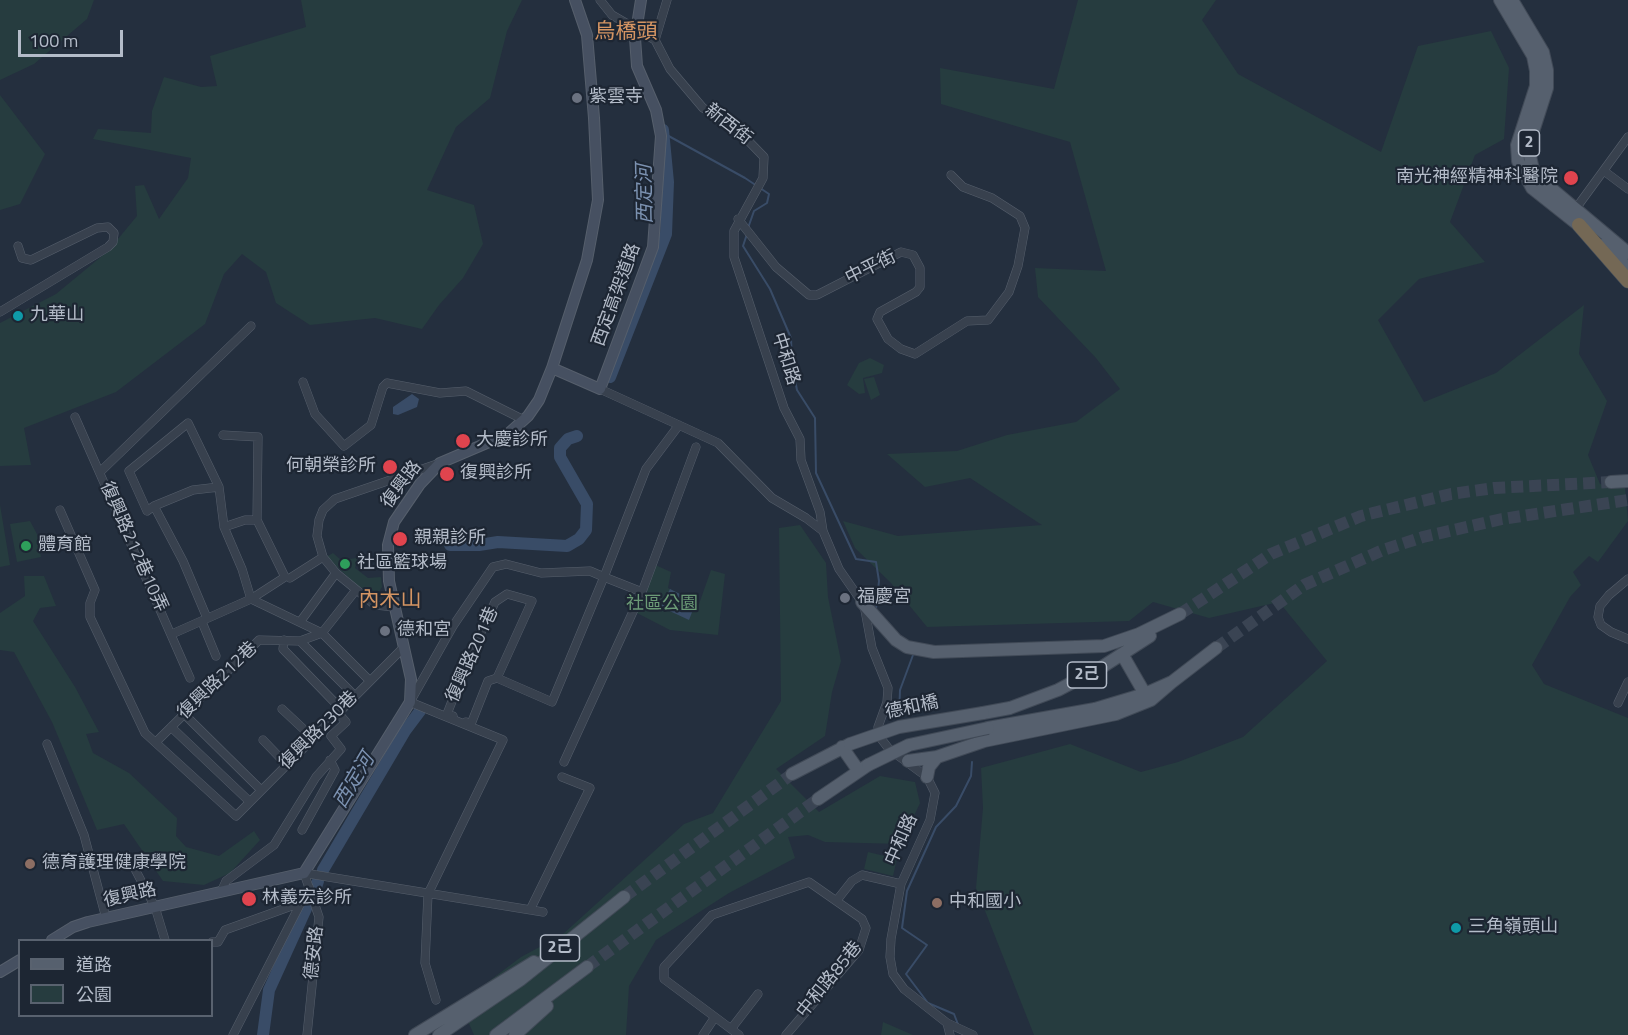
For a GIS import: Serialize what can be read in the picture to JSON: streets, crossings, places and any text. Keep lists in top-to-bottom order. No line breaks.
{"streets":{"main road":["2","2己","德和橋"],"street":["新西街","中平街","西定高架道路","中和路","復興路","復興路212巷10弄","復興路201巷","復興路212巷","復興路230巷","德安路","中和路85巷"]},"crossings":[["新西街","西定高架道路"],["新西街","中和路"],["中平街","中和路"],["復興路","復興路201巷"],["復興路","復興路230巷"],["復興路","德安路"],["2己","德和橋"],["復興路212巷","復興路230巷"]],"districts":["烏橋頭","內木山"],"water":["西定河"],"parks":["社區公園"],"places":["紫雲寺","南光神經精神科醫院","九華山","大慶診所","何朝榮診所","復興診所","親親診所","體育館","社區籃球場","福慶宮","德和宮","德育護理健康學院","林義宏診所","中和國小","三角嶺頭山"],"legend":["道路","公園"],"scale_bar":"100 m"}
